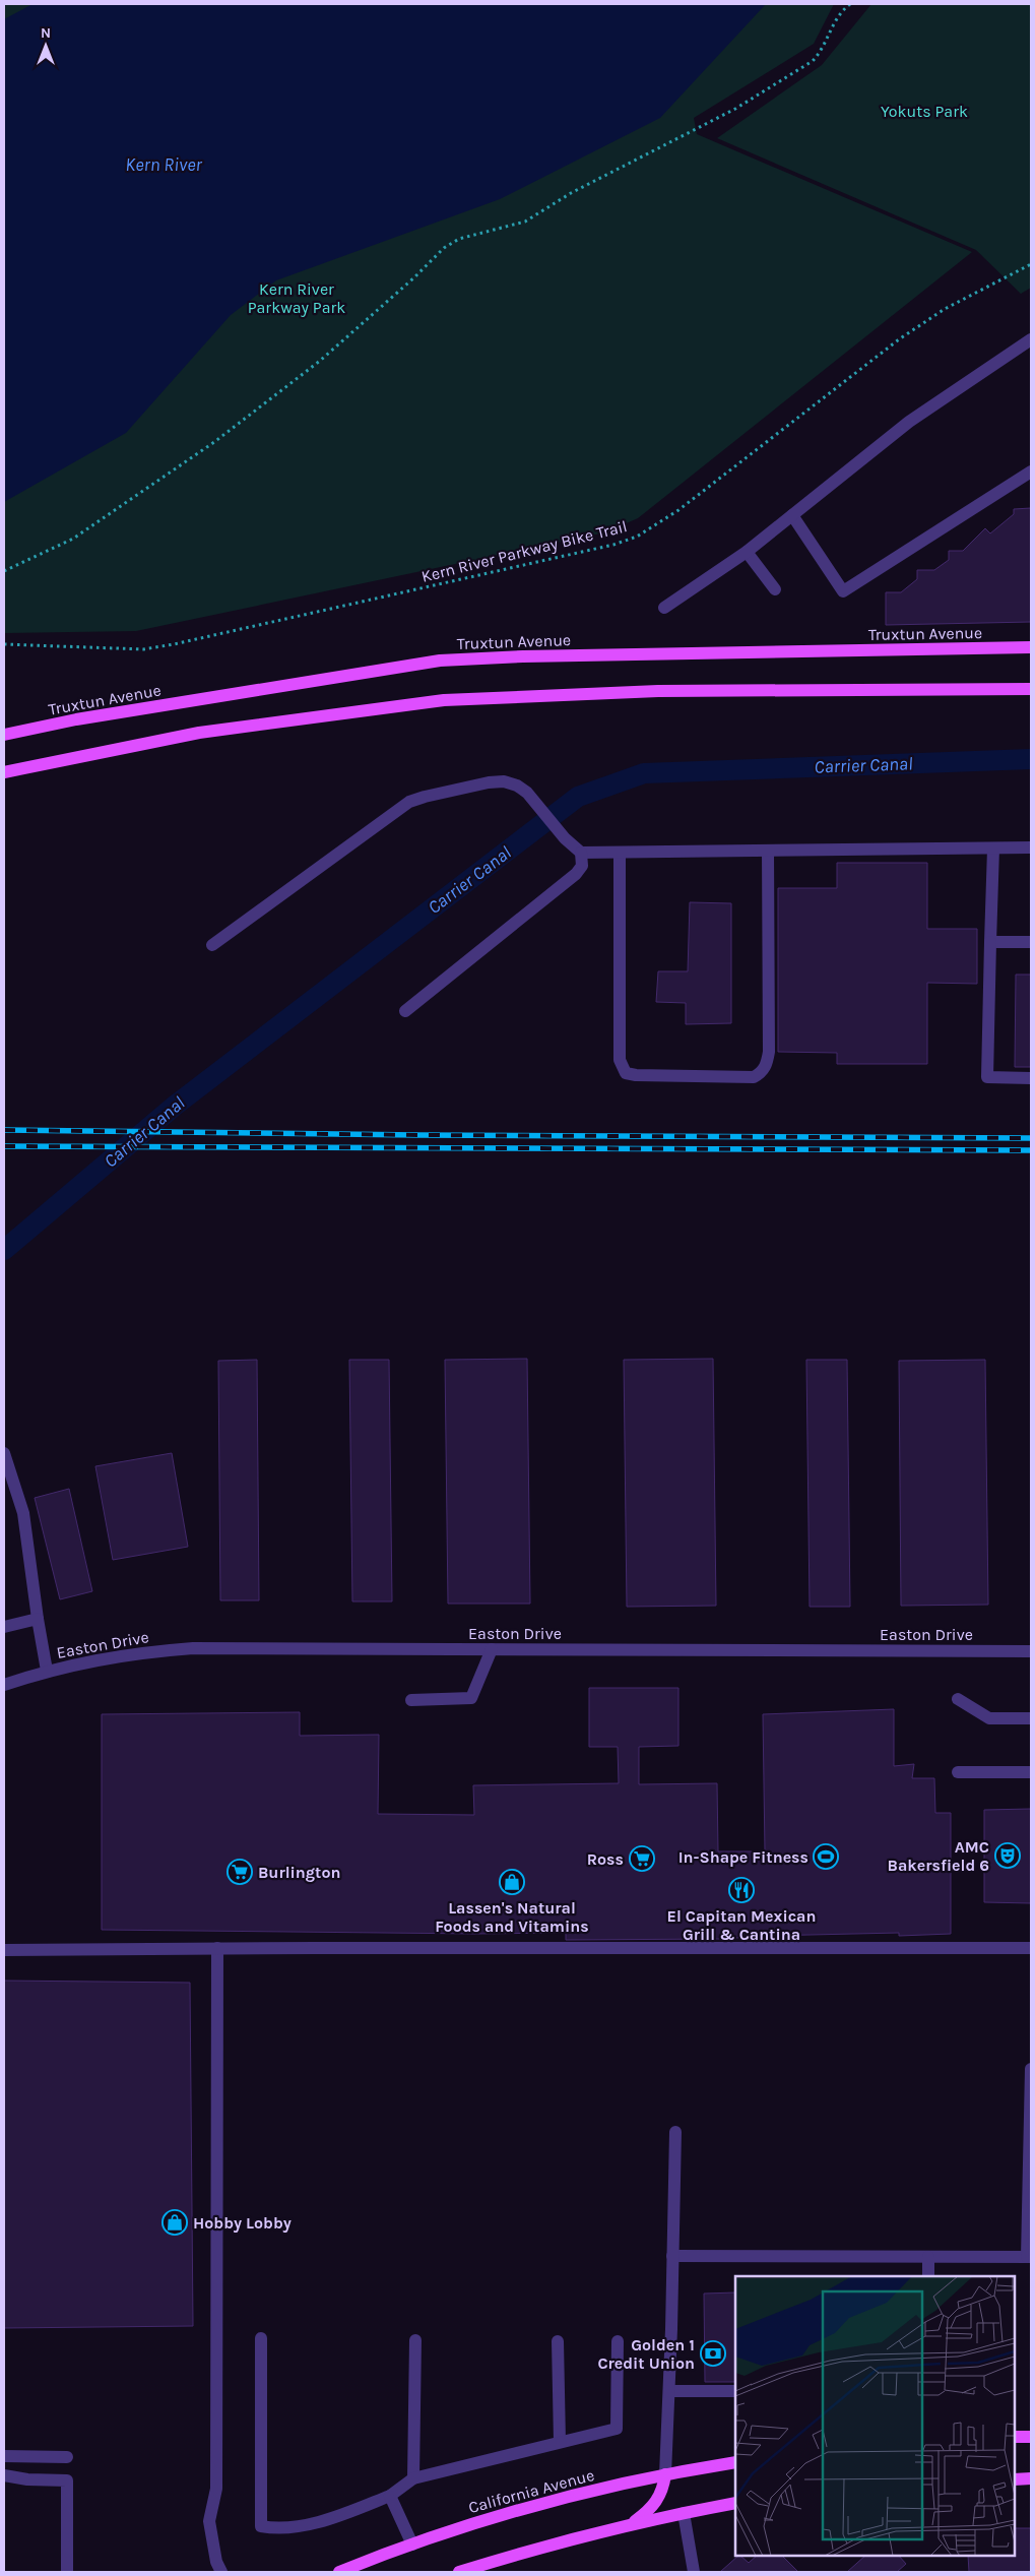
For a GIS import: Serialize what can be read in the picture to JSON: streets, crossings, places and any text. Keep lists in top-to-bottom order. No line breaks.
{"streets":{"main road":["Truxtun Avenue","California Avenue"],"street":["Easton Drive"],"path":["Kern River Parkway Bike Trail"]},"water":["Kern River","Carrier Canal"],"parks":["Yokuts Park","Kern River Parkway Park"],"places":{"theatre":["AMC Bakersfield 6"],"sports":["In-Shape Fitness"],"supermarket":["Ross","Burlington"],"shop":["Lassen's Natural Foods and Vitamins","Hobby Lobby"],"restaurant":["El Capitan Mexican Grill & Cantina"],"bank":["Golden 1 Credit Union"]},"north":"top"}
